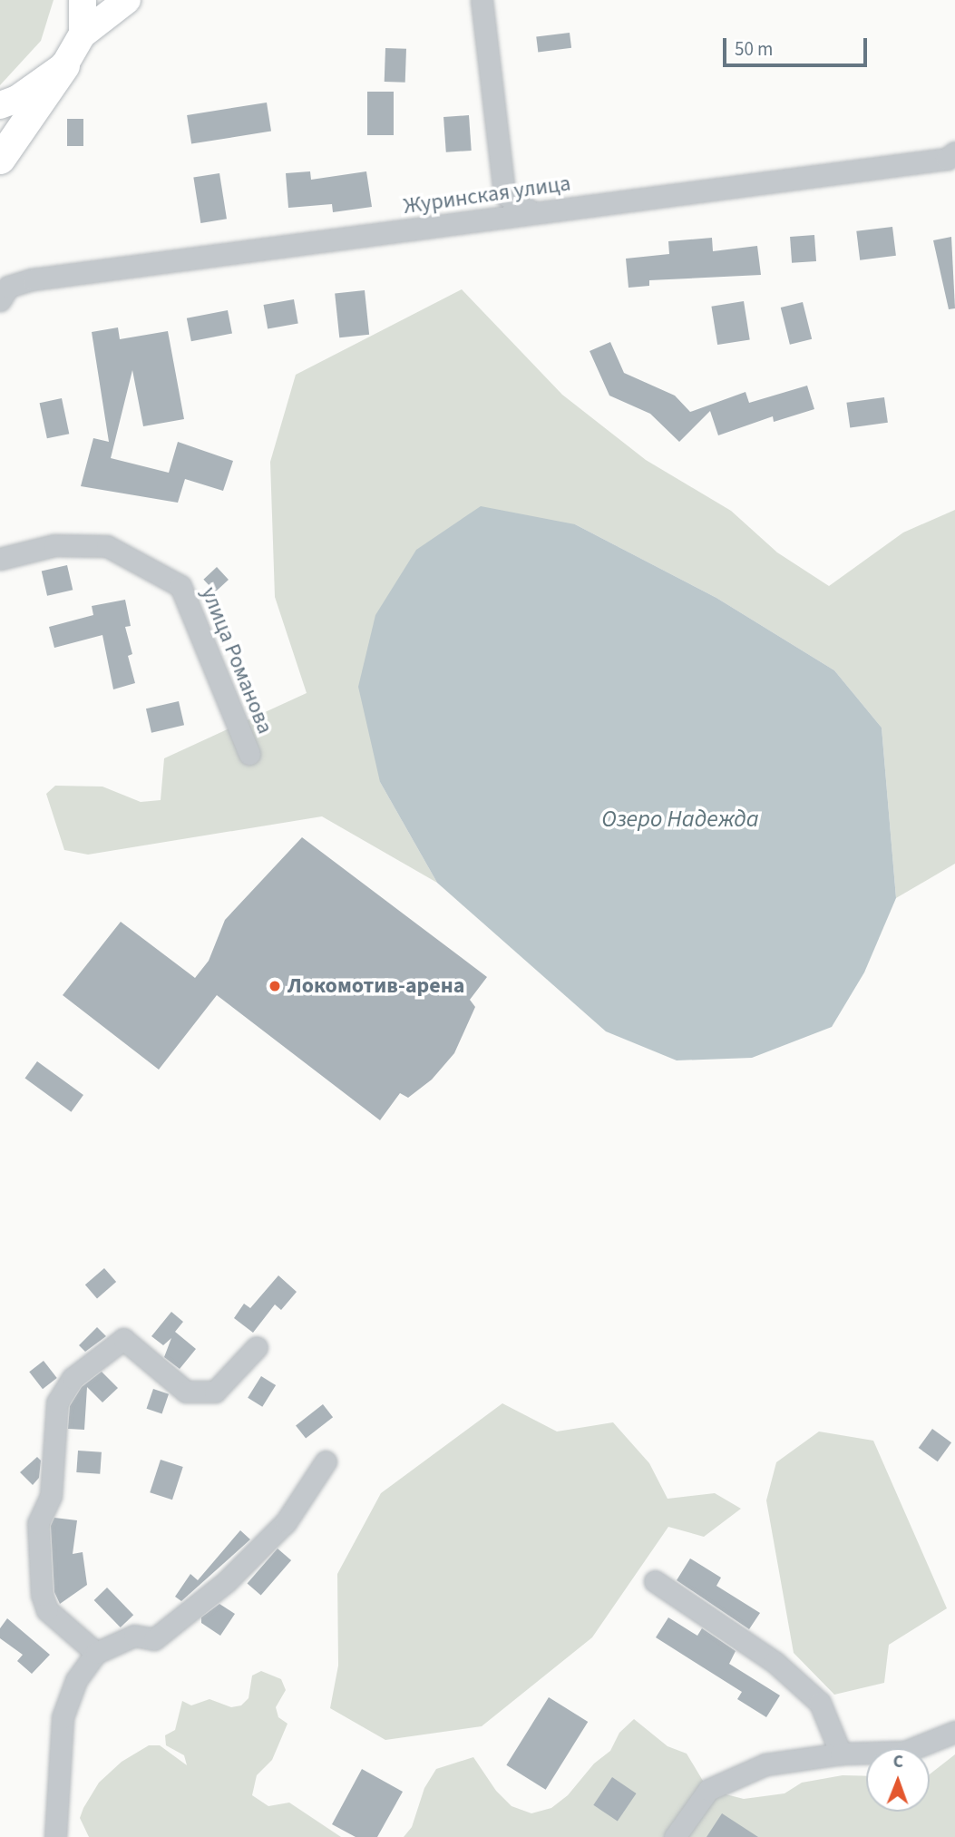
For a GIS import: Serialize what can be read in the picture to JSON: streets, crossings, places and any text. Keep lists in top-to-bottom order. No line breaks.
{"streets":{"street":["Журинская улица","улица Романова"]},"water":["Озеро Надежда"],"places":["Локомотив-арена"],"scale_bar":"50 m","north":"top"}
